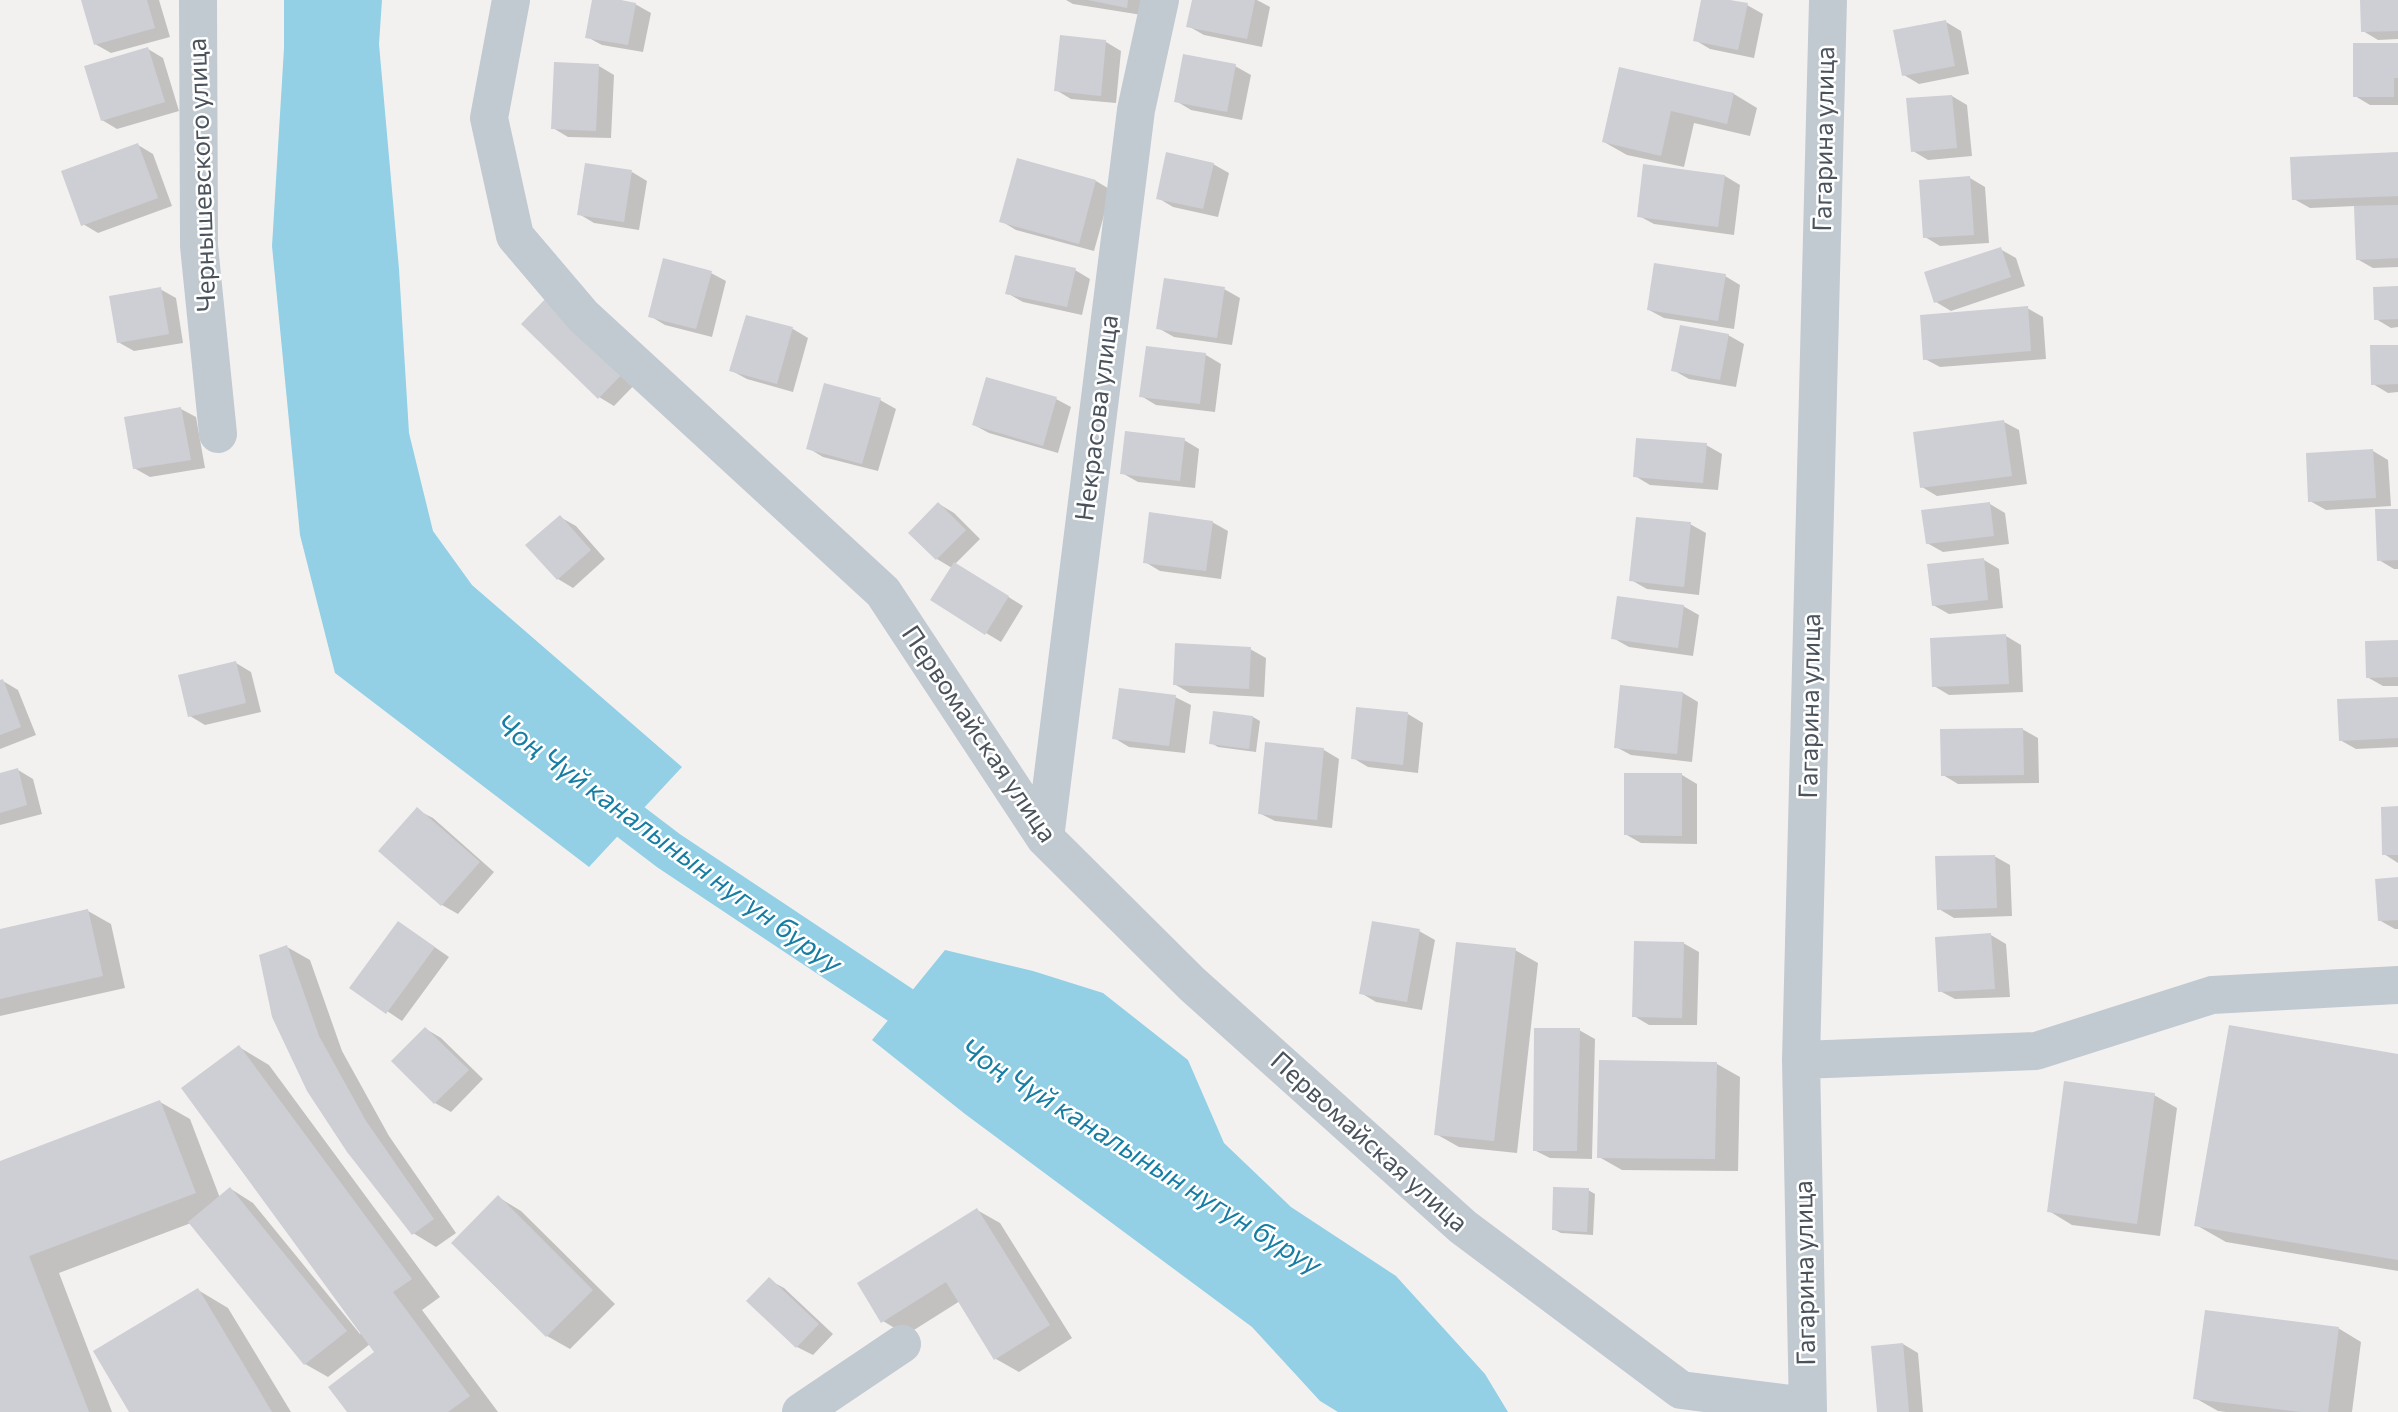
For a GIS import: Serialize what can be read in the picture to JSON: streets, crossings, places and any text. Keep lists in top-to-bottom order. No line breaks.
{"streets":{"street":["Гагарина улица","Чернышевского улица","Некрасова улица","Первомайская улица"]},"crossings":[["Гагарина улица","Первомайская улица"],["Некрасова улица","Первомайская улица"]],"water":["Чоң Чүй каналынын нугун буруу"]}
